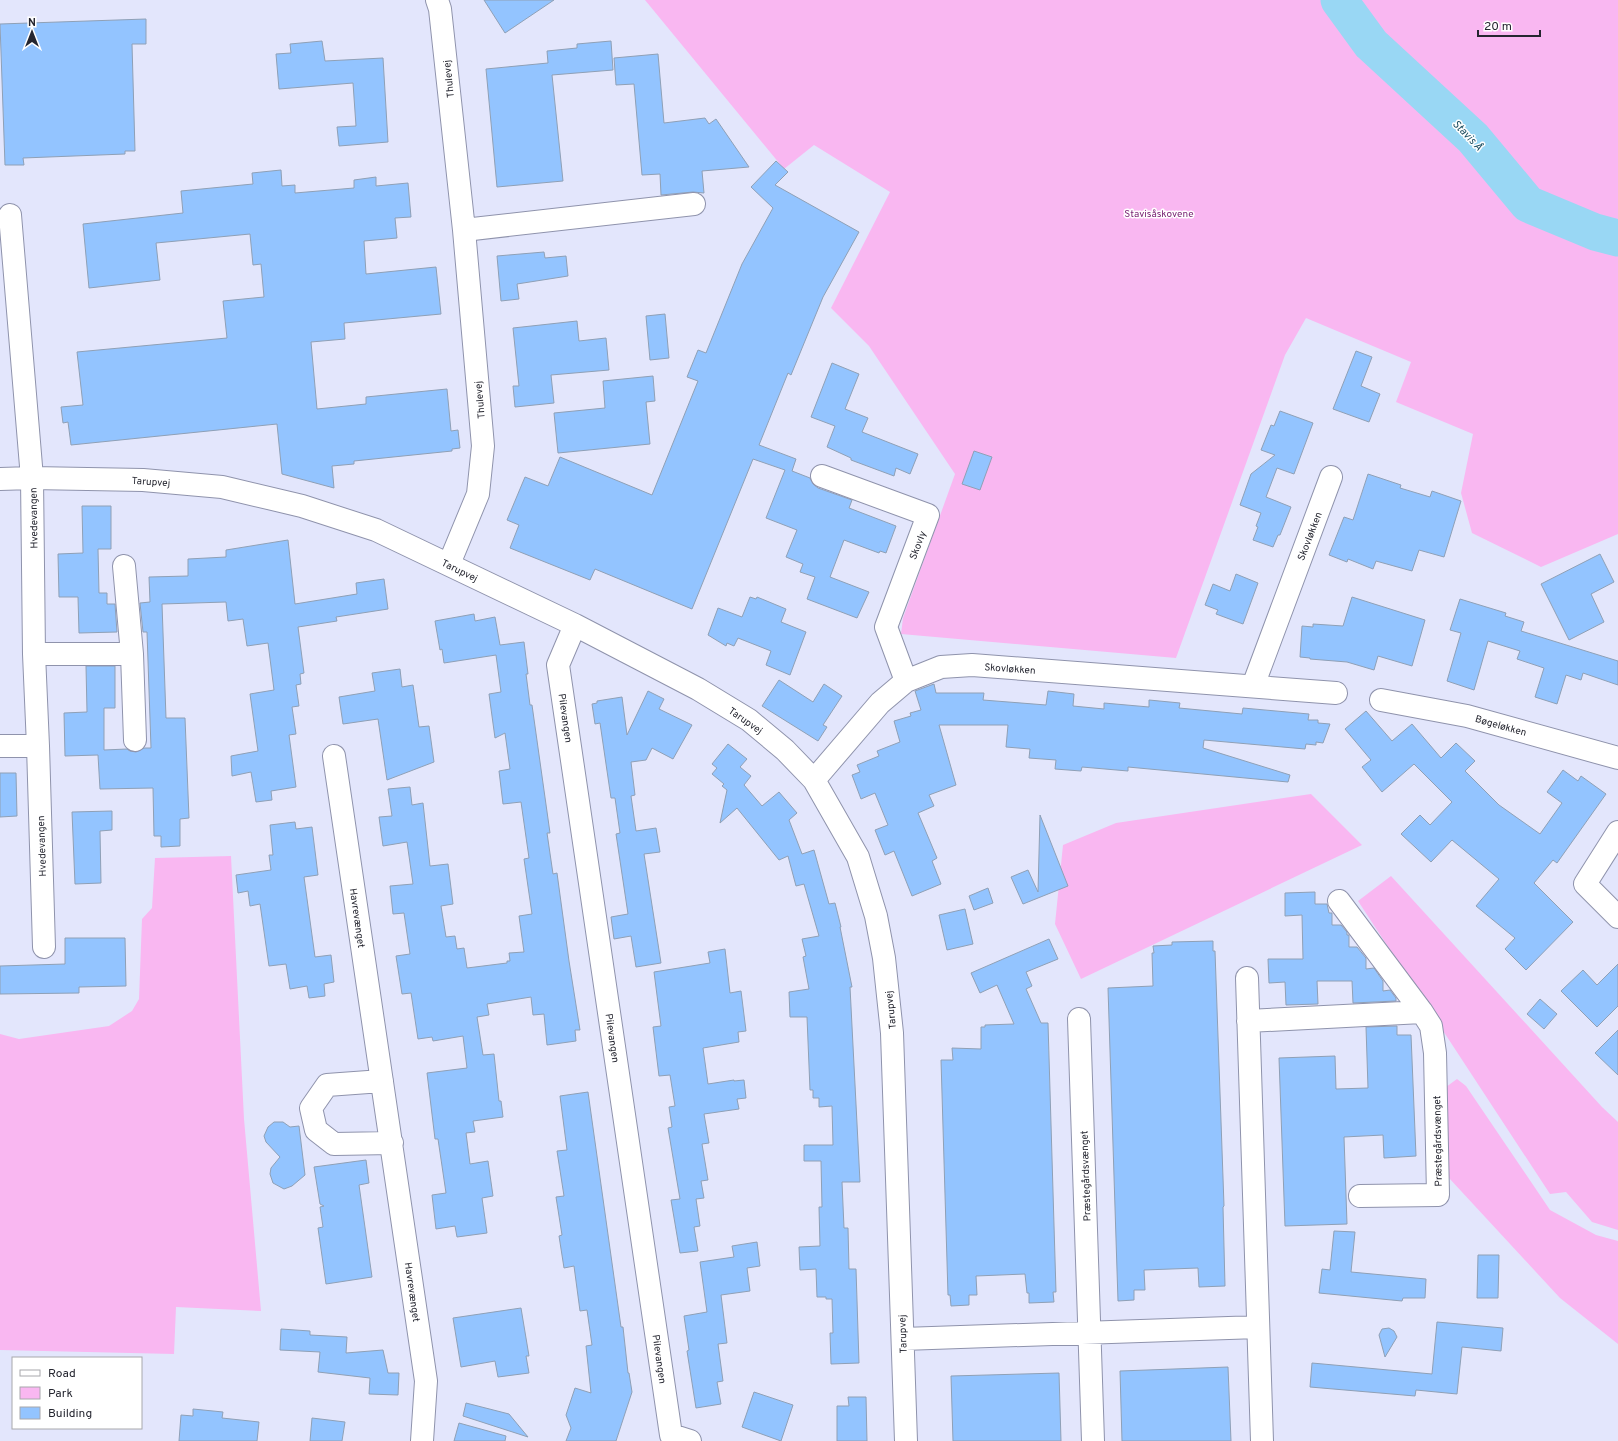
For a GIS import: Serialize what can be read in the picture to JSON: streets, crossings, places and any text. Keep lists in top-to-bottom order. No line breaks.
{"streets":{"street":["Thulevej","Tarupvej","Hvedevangen","Skovløkken","Skovly","Pilevangen","Bøgeløkken","Havrevænget","Præstegårdsvænget"]},"crossings":[["Thulevej","Tarupvej"],["Tarupvej","Hvedevangen"],["Tarupvej","Skovløkken"],["Tarupvej","Pilevangen"],["Skovløkken","Skovly"]],"water":["Stavis Å"],"parks":["Stavisåskovene"],"legend":["Road","Park","Building"],"scale_bar":"20 m","north":"top"}
